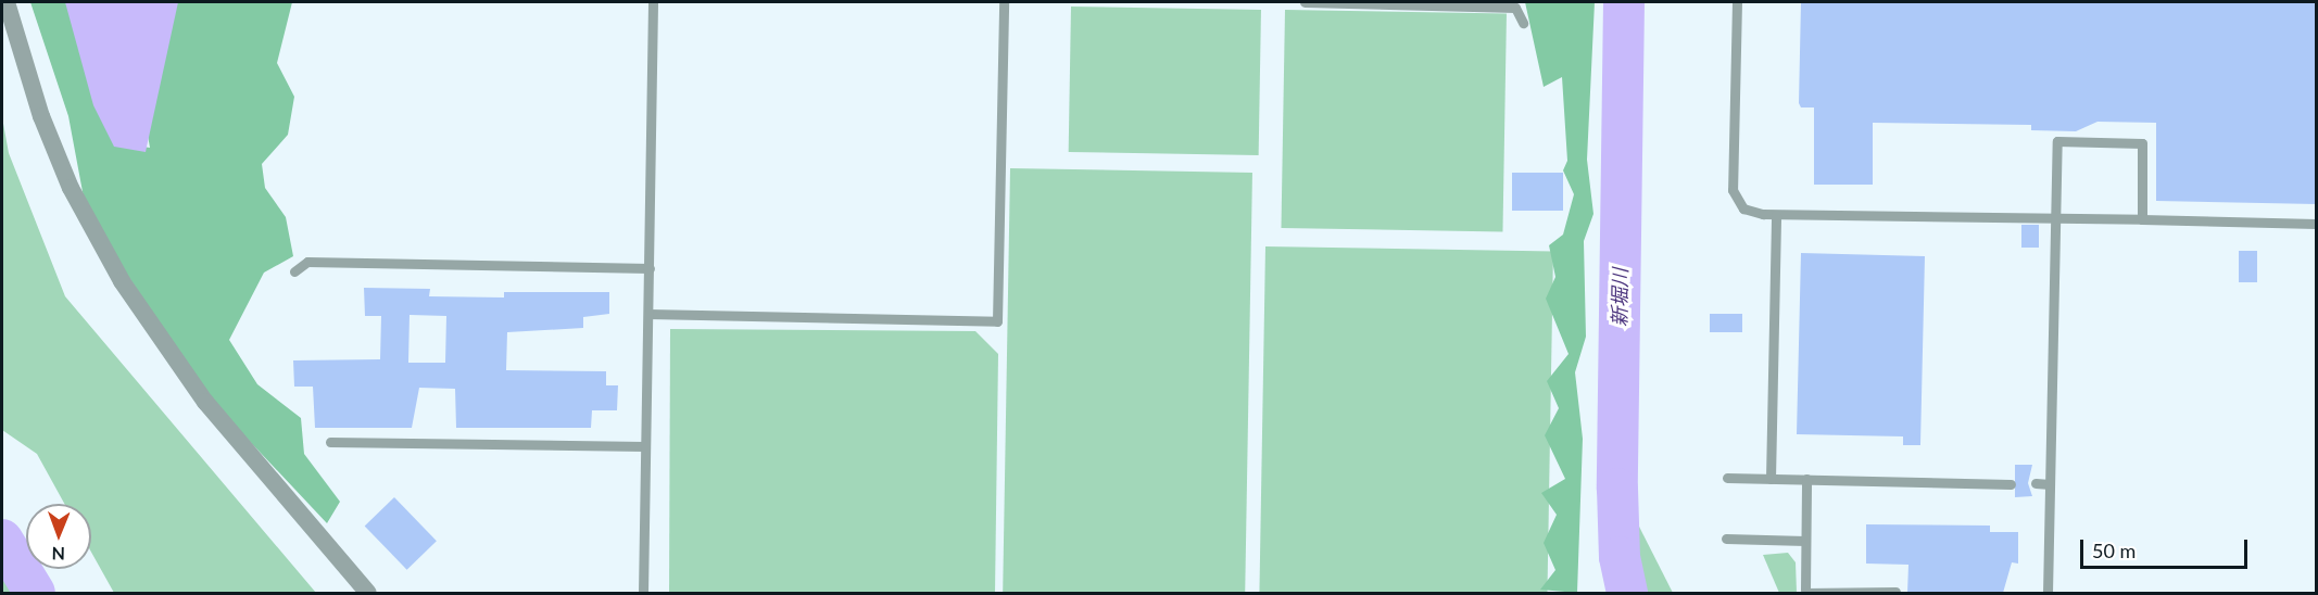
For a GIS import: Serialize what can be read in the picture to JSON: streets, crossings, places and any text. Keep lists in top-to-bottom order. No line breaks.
{"water":["新堀川"],"scale_bar":"50 m","north":"bottom"}
